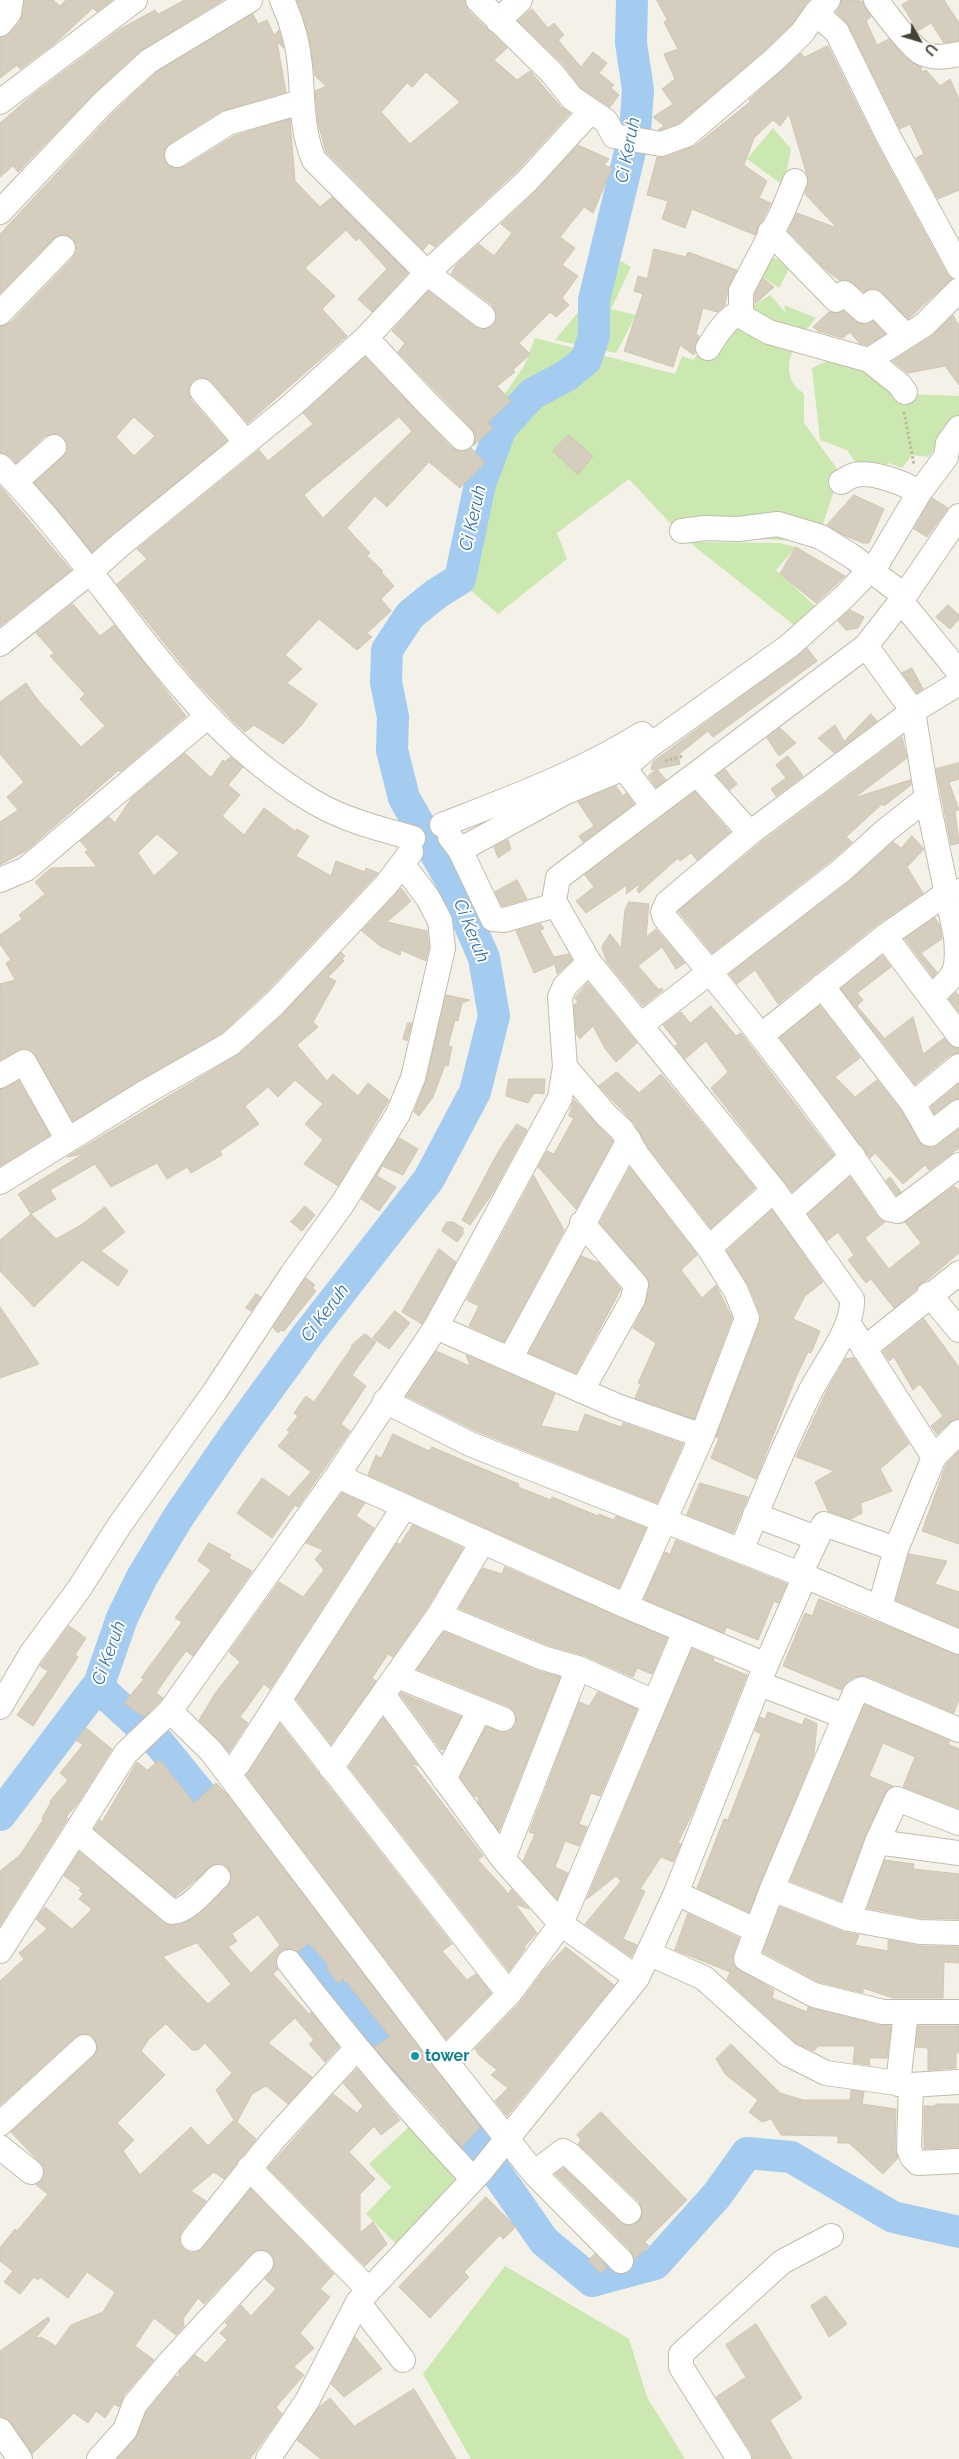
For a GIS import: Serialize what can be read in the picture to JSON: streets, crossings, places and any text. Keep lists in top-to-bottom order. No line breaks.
{"water":["Ci Keruh"],"places":["tower"],"north":"bottom right"}
